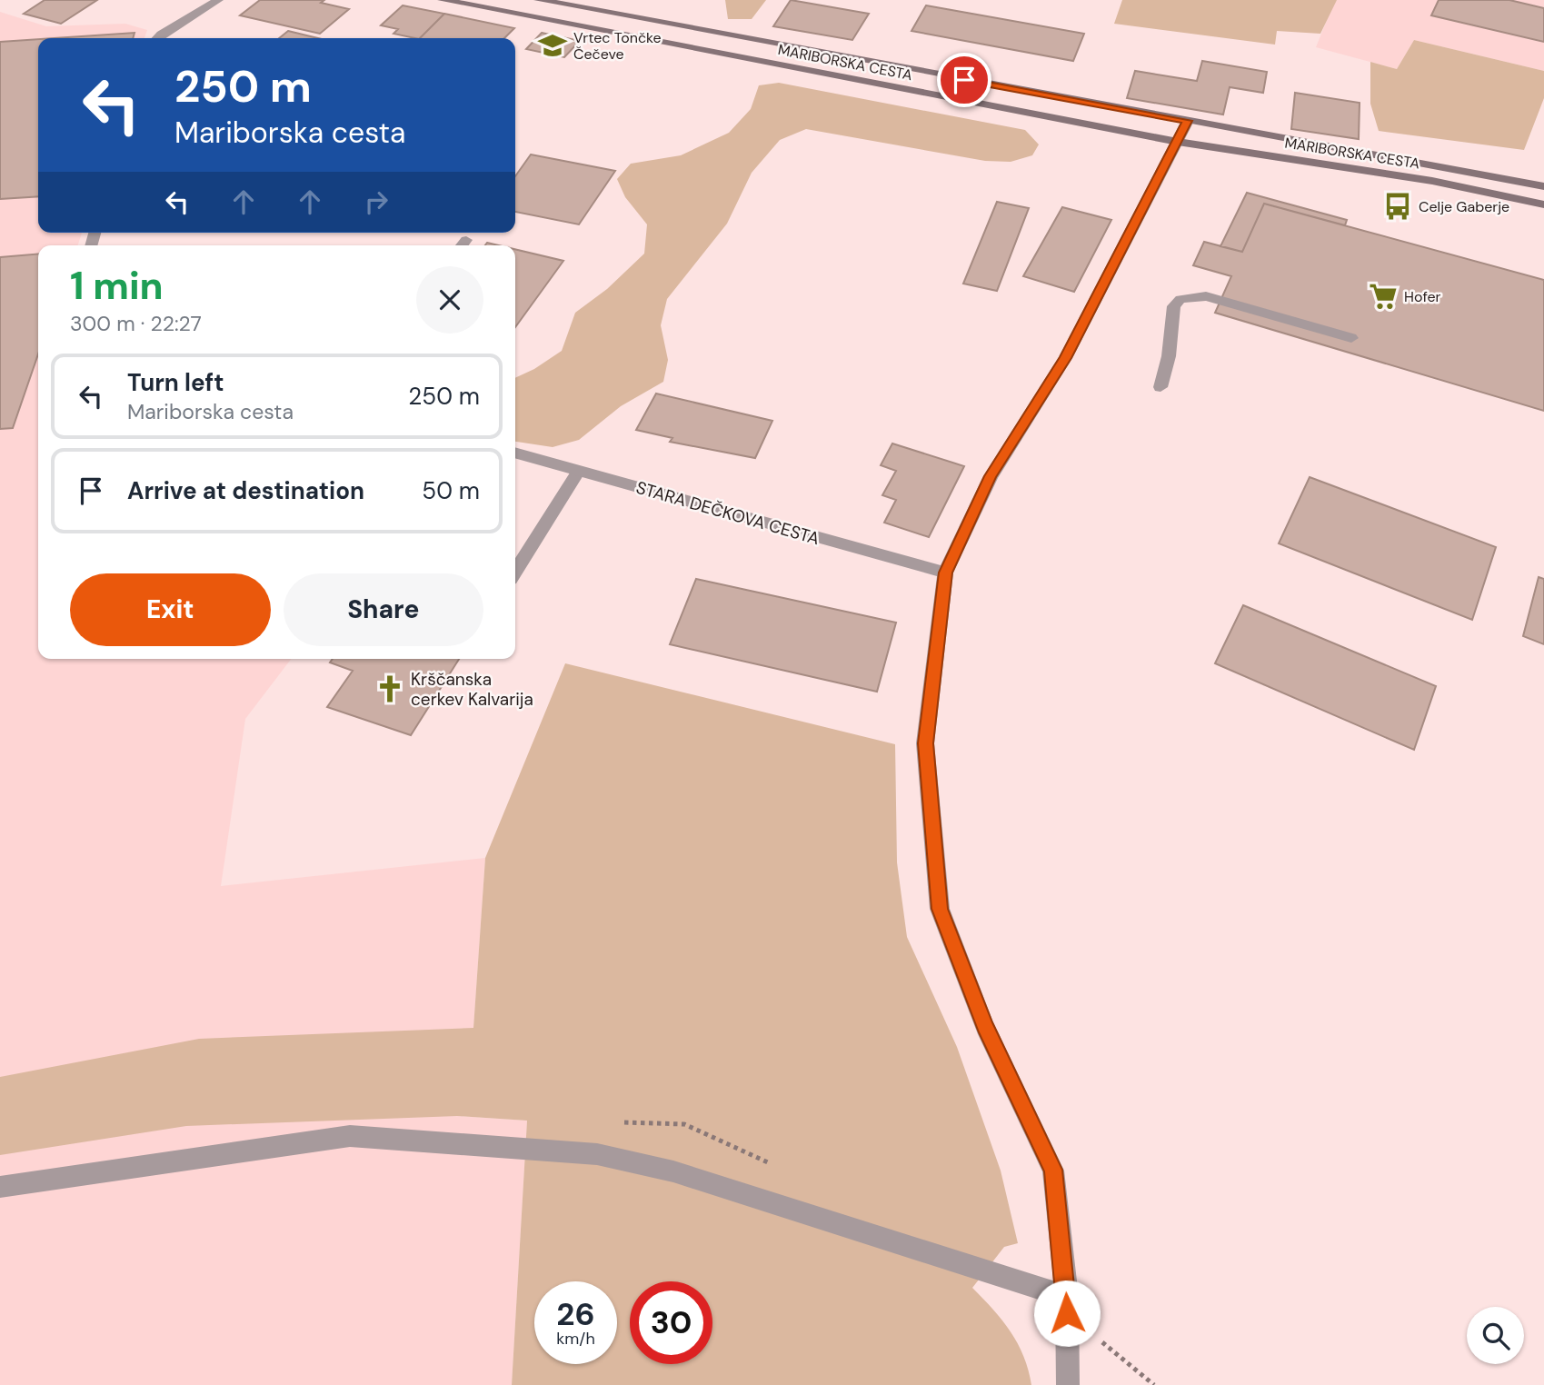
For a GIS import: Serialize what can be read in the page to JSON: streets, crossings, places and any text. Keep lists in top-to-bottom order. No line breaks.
{"streets":{"main road":["MARIBORSKA CESTA"],"street":["STARA DEČKOVA CESTA"]},"places":{"school or university":["Vrtec Tončke Čečeve"],"bus stop":["Celje Gaberje"],"supermarket":["Hofer"],"church":["Krščanska cerkev Kalvarija"]},"page":{"turn":["250 m","Mariborska cesta"],"heading":["1 min","300 m · 22:27"],"list":[{"name":"Turn left","note":"Mariborska cesta","value":"250 m"},{"name":"Arrive at destination","value":"50 m"}],"buttons":["Exit","Share"],"speed":"26 km/h","limit":"30"}}
